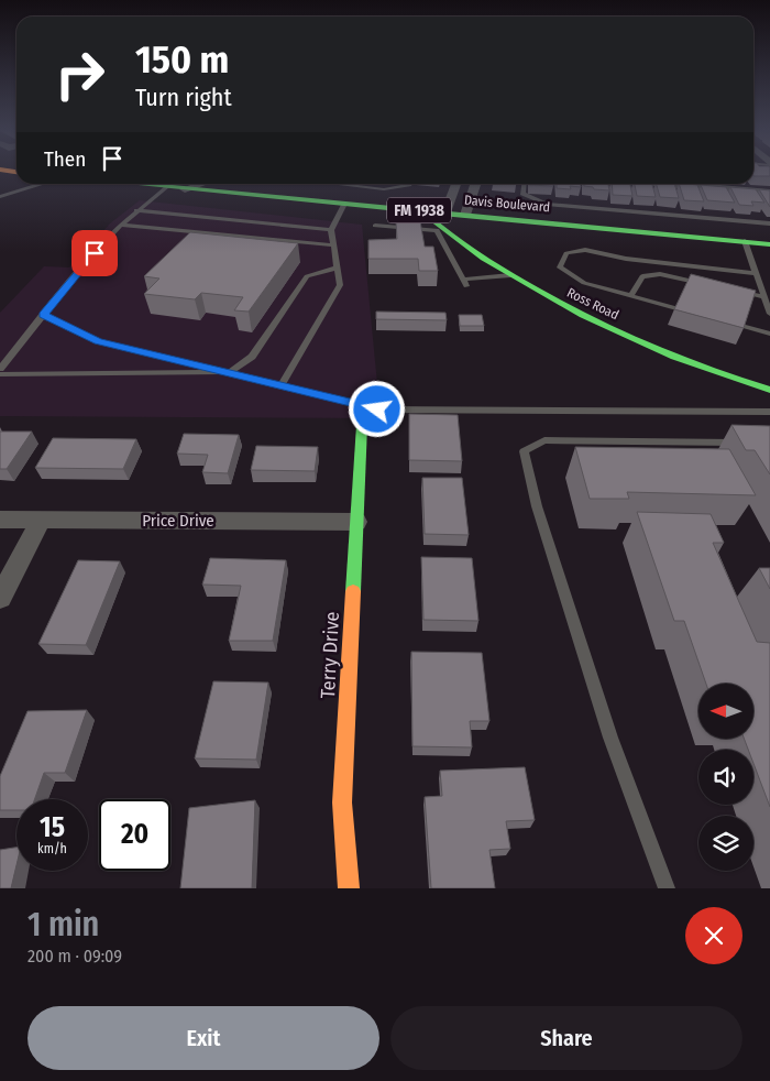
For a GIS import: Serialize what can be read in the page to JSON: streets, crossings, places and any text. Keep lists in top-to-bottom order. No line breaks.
{"streets":{"main road":["Davis Boulevard","FM 1938","Ross Road","Terry Drive"],"street":["Price Drive"]},"crossings":[["Davis Boulevard","Ross Road"],["Price Drive","Terry Drive"]],"north":"left","page":{"turn":["150 m","Turn right"],"then":"Then","speed":"15 km/h","limit":"20","heading":["1 min","200 m · 09:09"],"buttons":["Exit","Share"]}}
